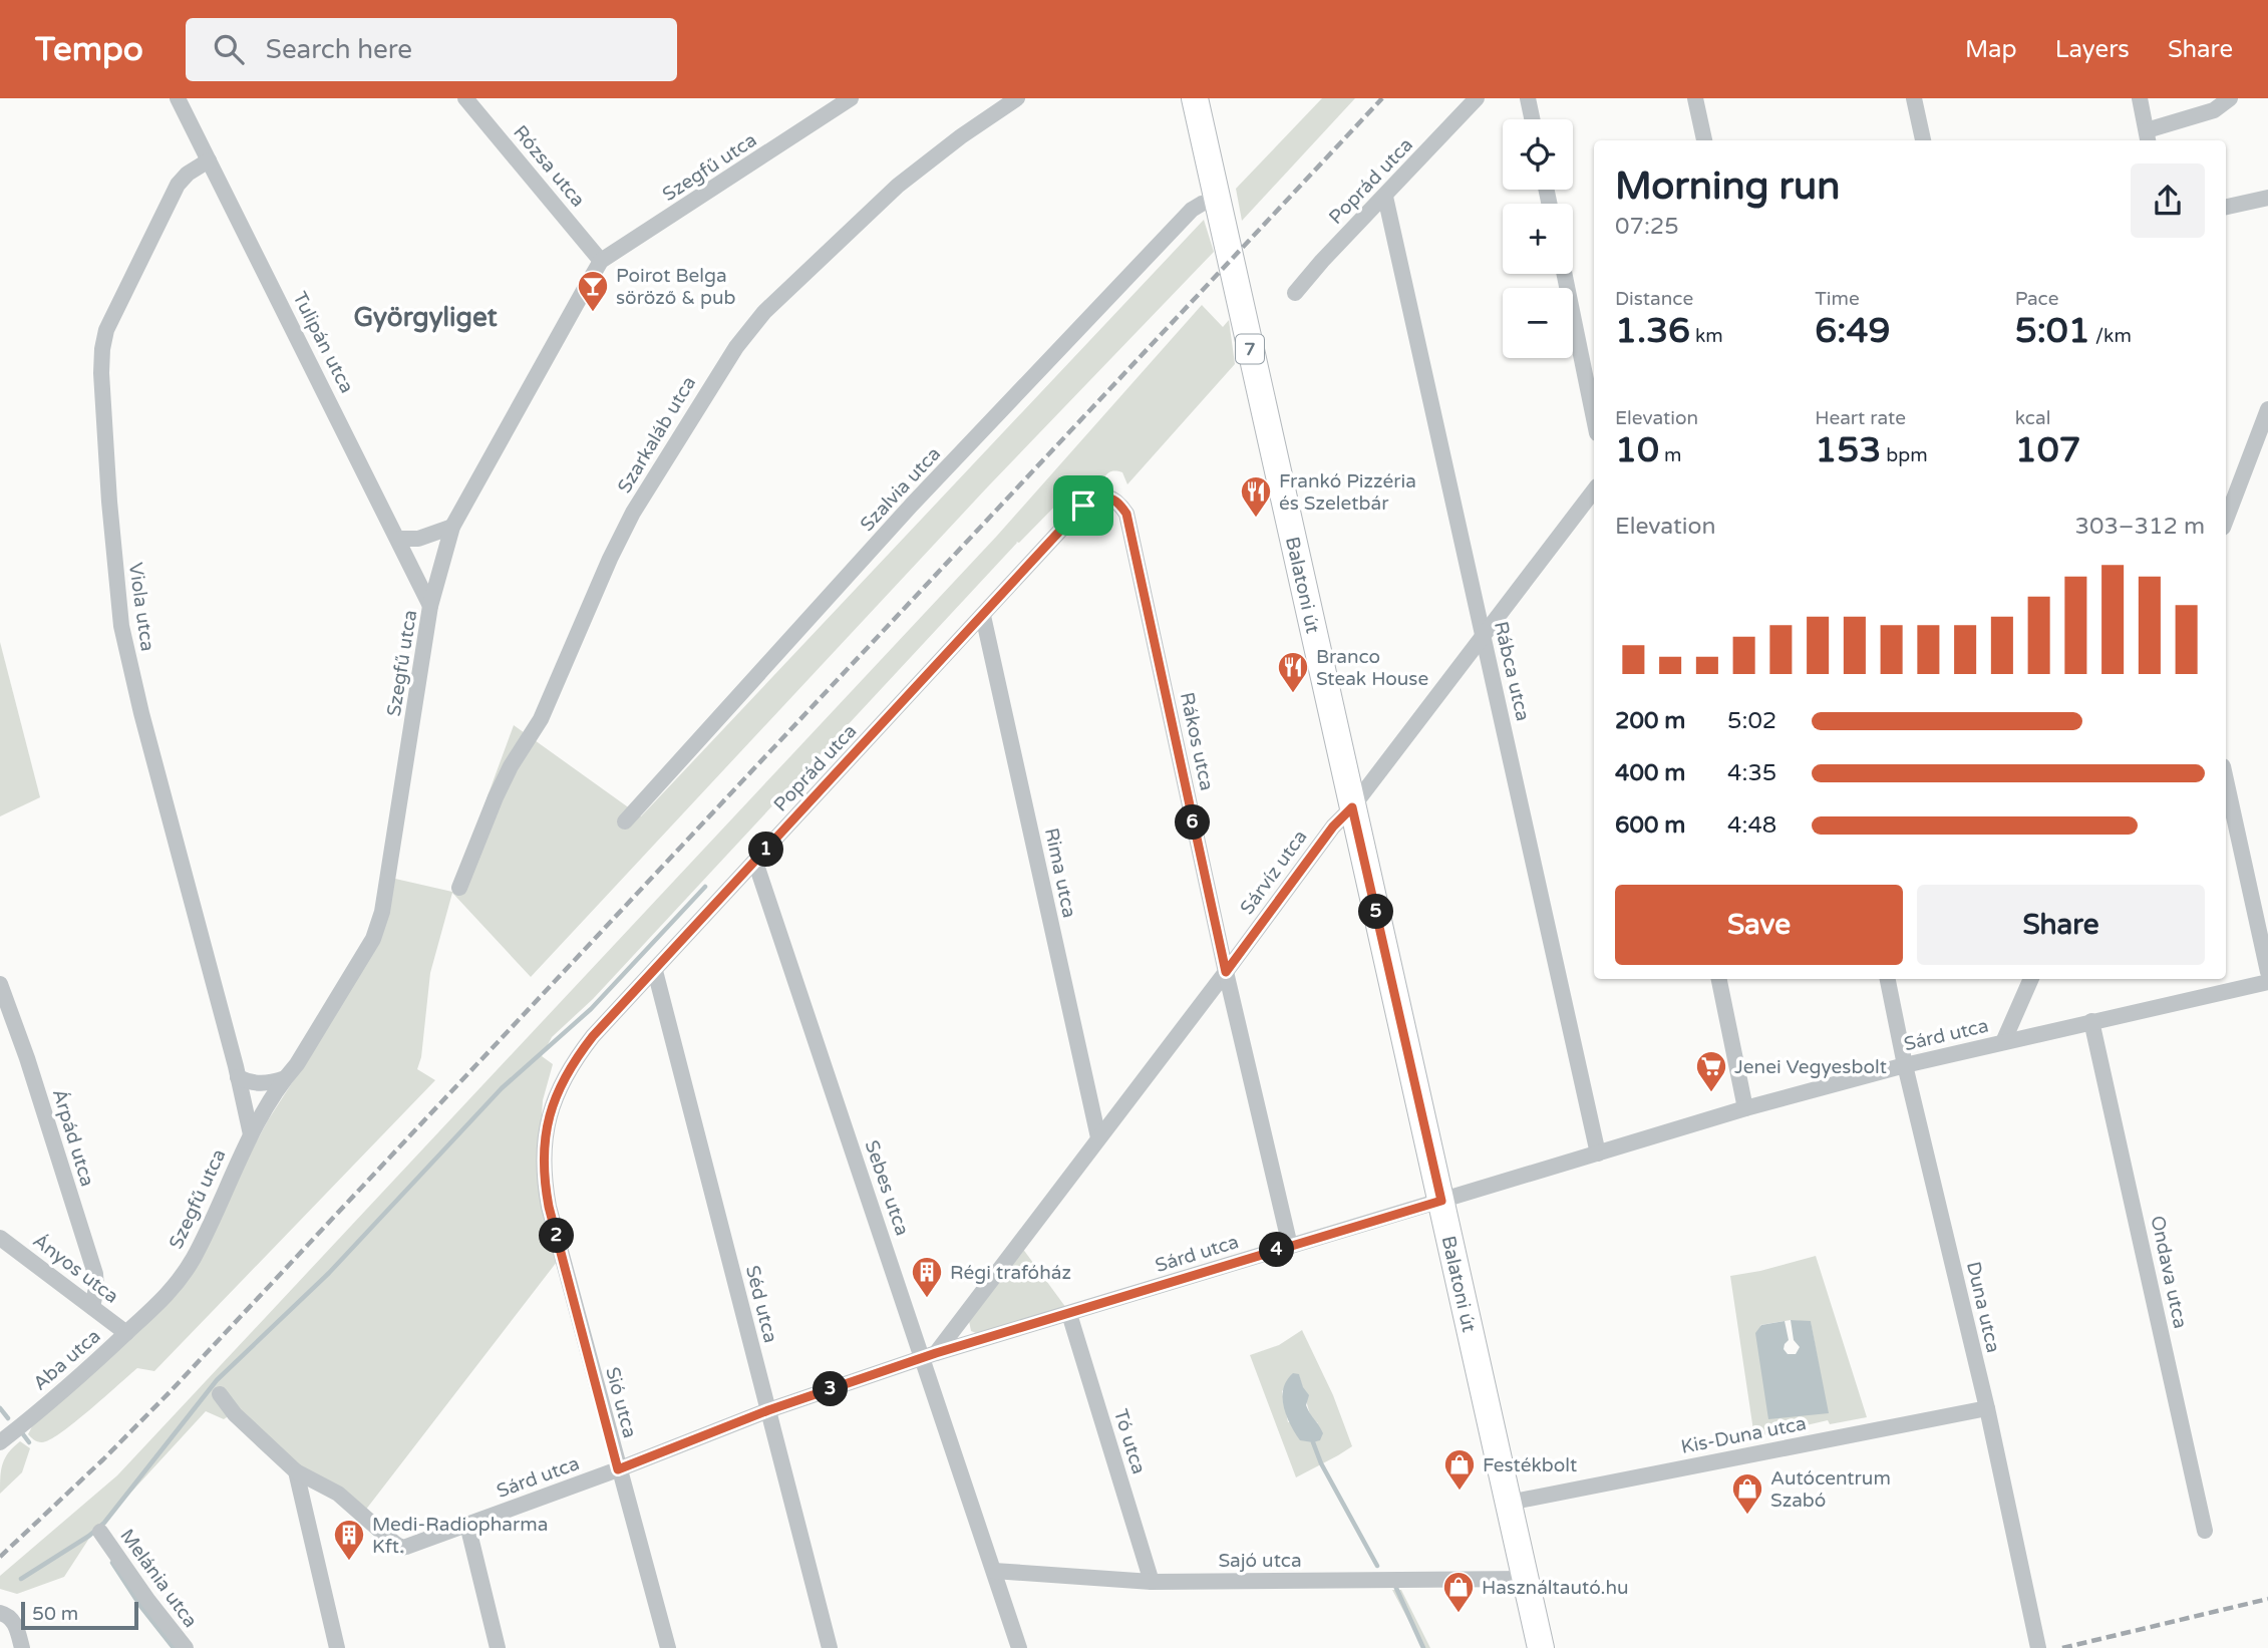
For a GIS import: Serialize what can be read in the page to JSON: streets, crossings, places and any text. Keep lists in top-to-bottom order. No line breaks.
{"streets":{"main road":["7","Balatoni út"],"street":["Rózsa utca","Szegfű utca","Poprád utca","Tulipán utca","Szarkaláb utca","Szalvia utca","Viola utca","Rábca utca","Rákos utca","Sárvíz utca","Rima utca","Sárd utca","Árpád utca","Sebes utca","Ányos utca","Ondava utca","Séd utca","Duna utca","Aba utca","Sió utca","Kis-Duna utca","Tó utca","Sajó utca","Melánia utca"]},"crossings":[["Rózsa utca","Szegfű utca"],["Szegfű utca","Tulipán utca"],["Szegfű utca","Viola utca"],["Szegfű utca","Ányos utca"],["Szegfű utca","Aba utca"],["Poprád utca","Rábca utca"],["Poprád utca","Rákos utca"],["Poprád utca","Rima utca"],["Poprád utca","Sebes utca"],["Poprád utca","Séd utca"],["Poprád utca","Sió utca"],["Tulipán utca","Viola utca"],["Szalvia utca","Balatoni út"],["Balatoni út","Sárvíz utca"],["Balatoni út","Sárd utca"],["Balatoni út","Kis-Duna utca"],["Balatoni út","Sajó utca"],["Rábca utca","Sárvíz utca"],["Rábca utca","Sárd utca"],["Rákos utca","Sárvíz utca"],["Rákos utca","Sárd utca"],["Sárvíz utca","Rima utca"],["Sárvíz utca","Sárd utca"],["Sárvíz utca","Sebes utca"],["Sárd utca","Sebes utca"],["Sárd utca","Ondava utca"],["Sárd utca","Séd utca"],["Sárd utca","Duna utca"],["Sárd utca","Sió utca"],["Sárd utca","Tó utca"],["Árpád utca","Ányos utca"],["Sebes utca","Sajó utca"],["Ányos utca","Aba utca"],["Duna utca","Kis-Duna utca"],["Tó utca","Sajó utca"]],"districts":["Györgyliget"],"places":{"bar":["Poirot Belga söröző & pub"],"restaurant":["Frankó Pizzéria és Szeletbár","Branco Steak House"],"supermarket":["Jenei Vegyesbolt"],"building":["Régi trafóház","Medi-Radiopharma Kft."],"shop":["Festékbolt","Autócentrum Szabó","Használtautó.hu"]},"scale_bar":"50 m","page":{"header":"Tempo","search":"Search here","nav":["Map","Layers","Share"],"map_buttons":["+","−"],"heading":["Morning run","07:25"],"stats":[["Distance","1.36 km"],["Time","6:49"],["Pace","5:01 /km"],["Elevation","10 m"],["Heart rate","153 bpm"],["kcal","107"]],"chart":["Elevation","303–312 m"],"list":[{"name":"200 m","note":"5:02"},{"name":"400 m","note":"4:35"},{"name":"600 m","note":"4:48"}],"pins":["6","1","5","2","4","3"],"buttons":["Save","Share"],"scale":"50 m"}}
